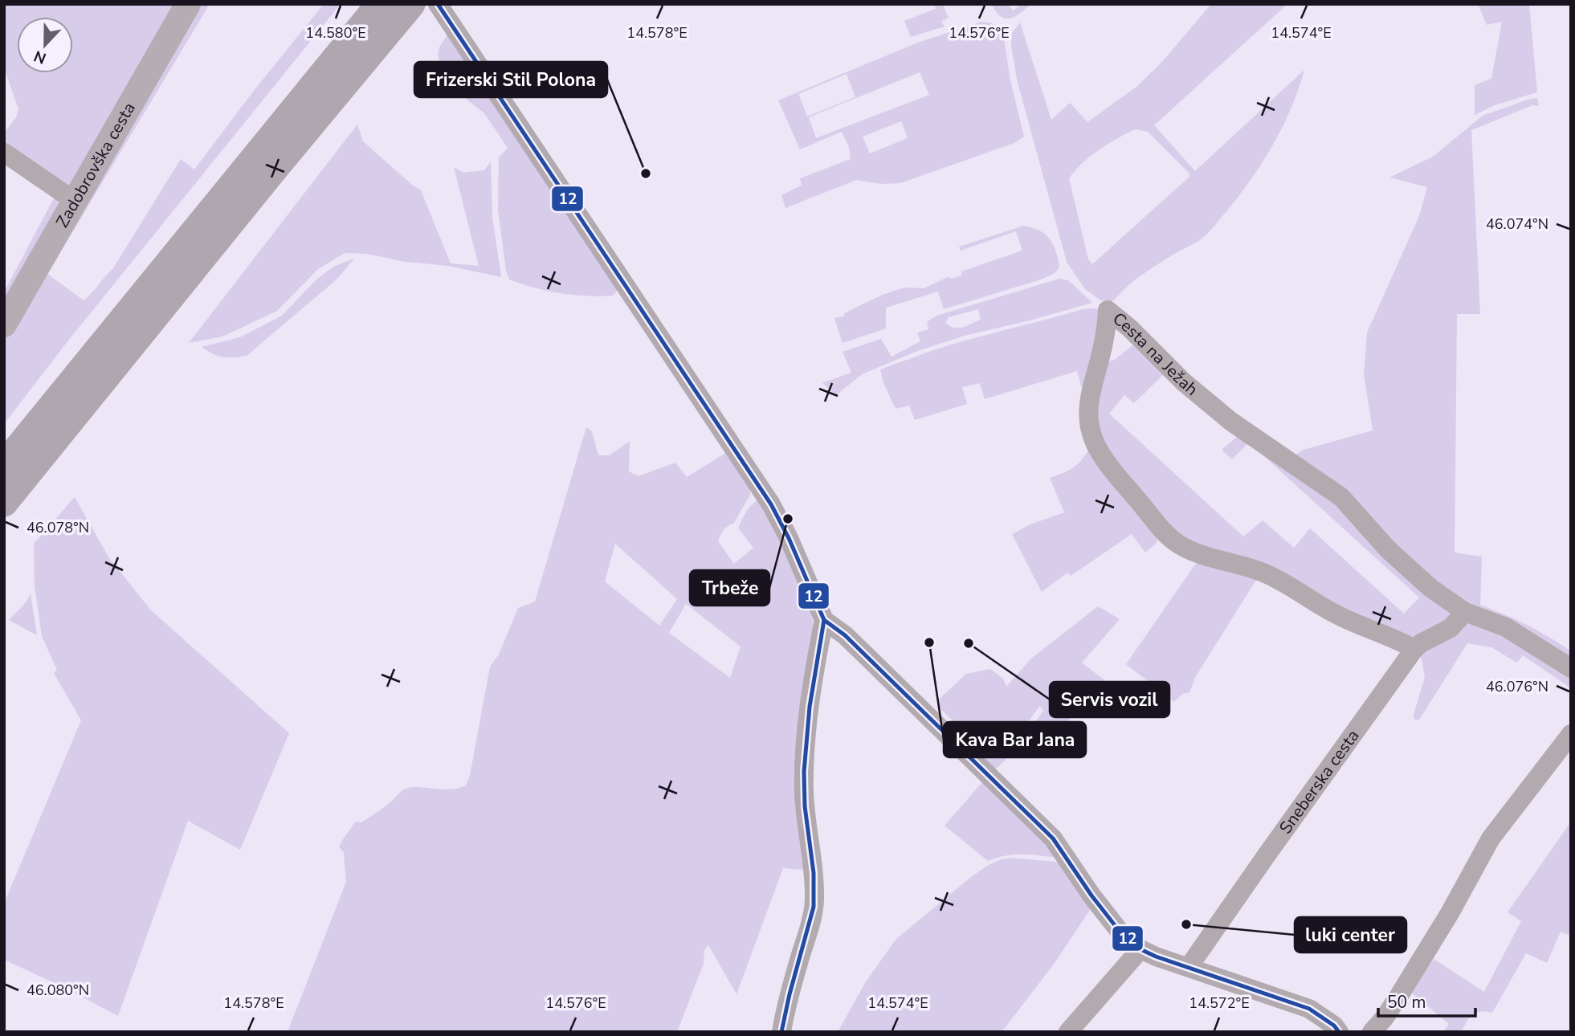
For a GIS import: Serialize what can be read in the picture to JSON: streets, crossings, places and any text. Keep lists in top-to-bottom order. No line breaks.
{"streets":{"main road":["Zadobrovška cesta"],"street":["Cesta na Ježah","Sneberska cesta"]},"crossings":[["Cesta na Ježah","Sneberska cesta"]],"places":["Frizerski Stil Polona","Trbeže","Kava Bar Jana","Servis vozil","luki center"],"lines":["transit line 12"],"scale_bar":"50 m","north":"bottom","coordinates":["14.580°E","14.578°E","14.576°E","14.574°E","46.074°N","46.078°N","46.076°N","46.080°N","14.572°E"]}
